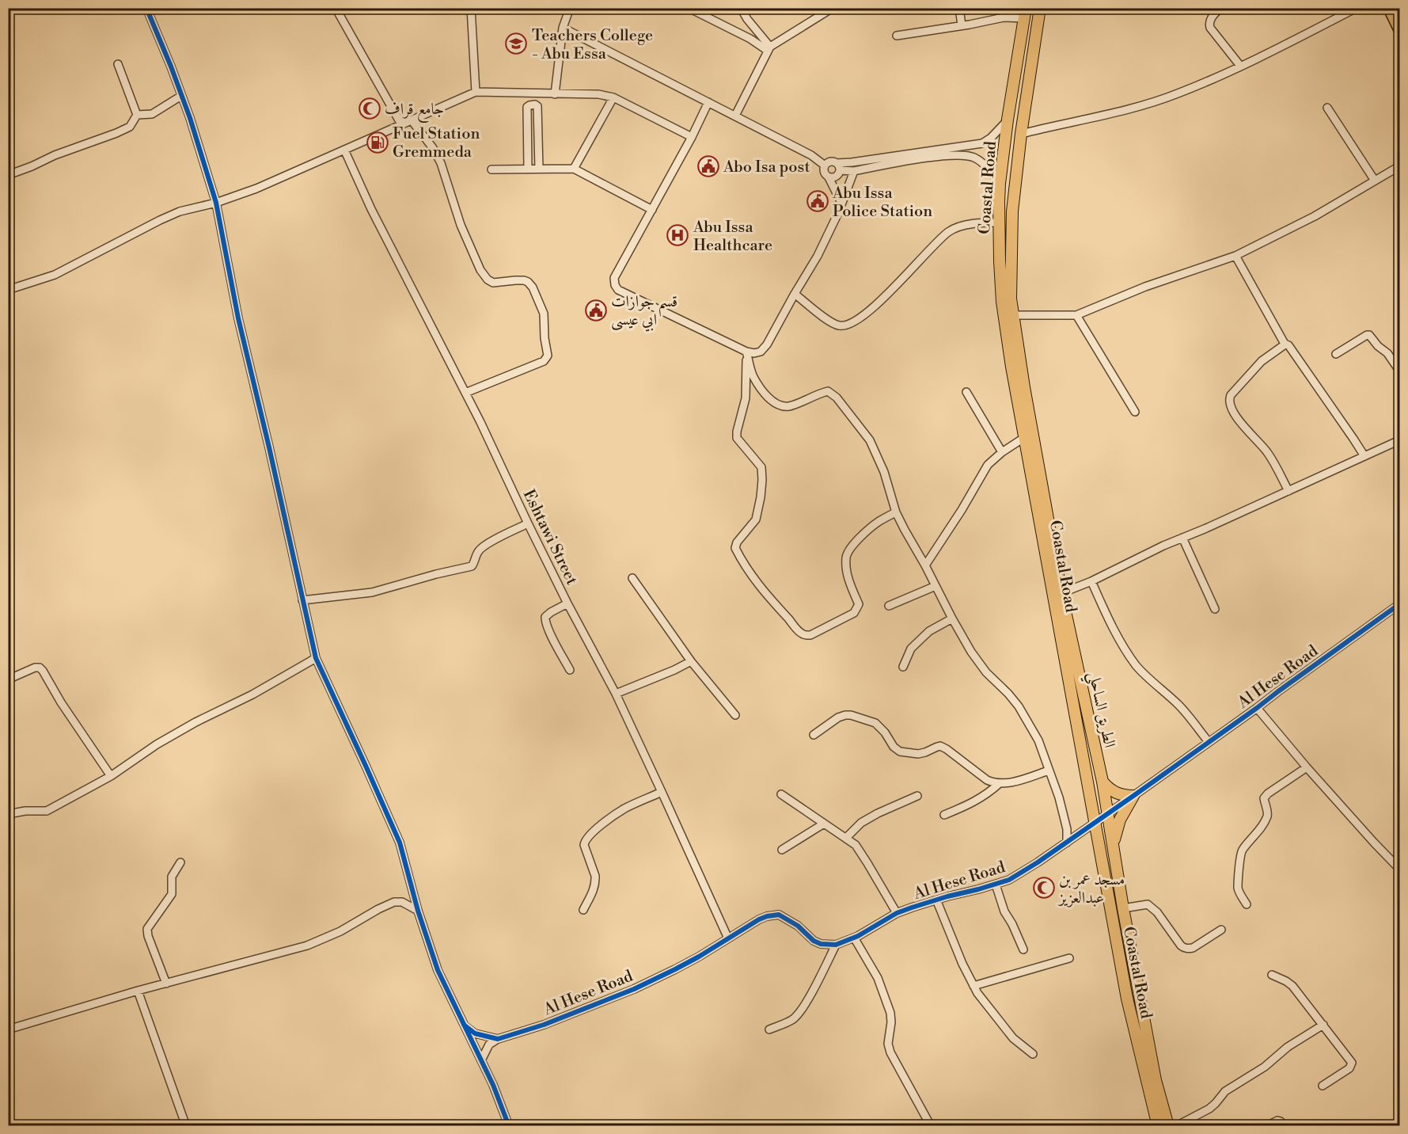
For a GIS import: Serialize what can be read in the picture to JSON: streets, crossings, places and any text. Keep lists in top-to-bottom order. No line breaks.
{"streets":{"highway":["Coastal Road","الطريق الساحلي"],"street":["Eshtawi Street","Al Hese Road"]},"crossings":[["Coastal Road","Al Hese Road"],["Coastal Road","الطريق الساحلي"],["Eshtawi Street","Al Hese Road"],["Al Hese Road","الطريق الساحلي"]],"places":{"school or university":["Teachers College - Abu Essa"],"mosque":["جامع قراف","مسجد عمر بن عبدالعزيز"],"fuel station":["Fuel Station Gremmeda"],"public building":["Abo Isa post","Abu Issa Police Station","قسم جوازات ابي عيسى"],"hospital":["Abu Issa Healthcare"]}}
